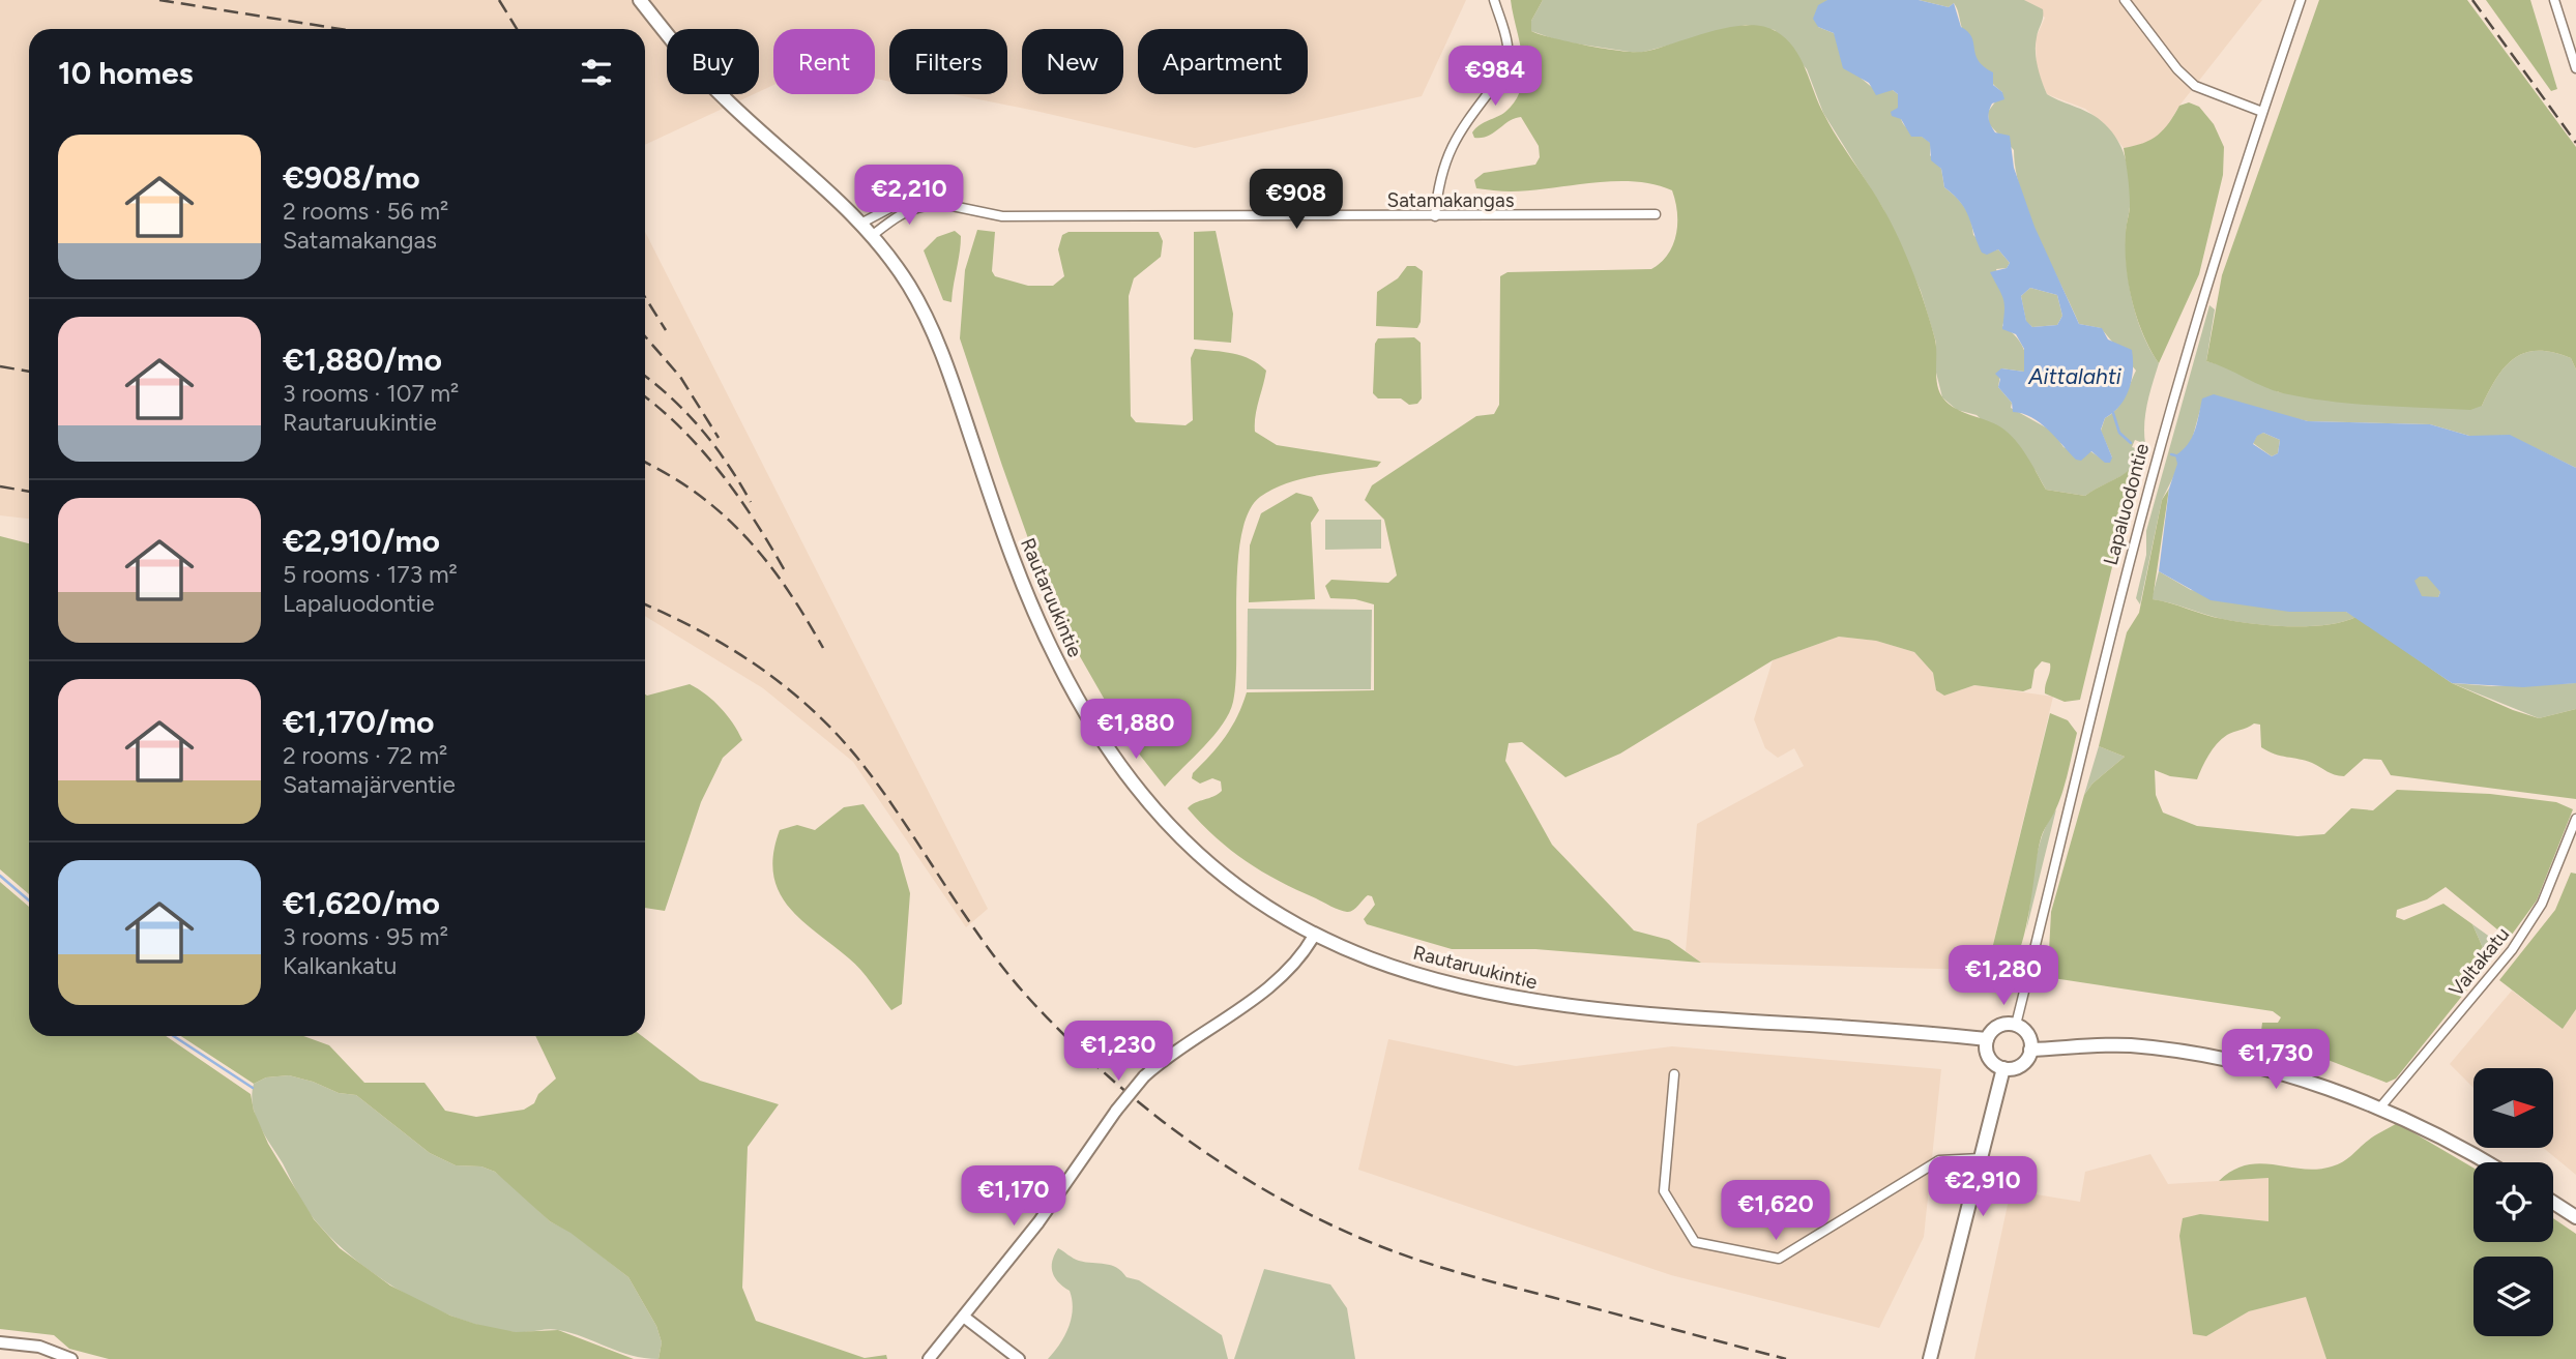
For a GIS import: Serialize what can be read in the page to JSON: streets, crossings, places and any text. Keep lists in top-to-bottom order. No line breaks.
{"streets":{"main road":["Rautaruukintie"],"street":["Satamakangas","Lapaluodontie","Valtakatu"]},"crossings":[["Satamakangas","Rautaruukintie"],["Lapaluodontie","Rautaruukintie"]],"water":["Aittalahti"],"north":"right","page":{"chip":["Buy","Rent","Filters","New","Apartment"],"heading":"10 homes","price":["€984","€2,210","€908","€1,880","€1,280","€1,230","€1,730","€2,910","€1,170","€1,620"],"list":[{"name":"€908/mo","note":"2 rooms · 56 m² · Satamakangas"},{"name":"€1,880/mo","note":"3 rooms · 107 m² · Rautaruukintie"},{"name":"€2,910/mo","note":"5 rooms · 173 m² · Lapaluodontie"},{"name":"€1,170/mo","note":"2 rooms · 72 m² · Satamajärventie"},{"name":"€1,620/mo","note":"3 rooms · 95 m² · Kalkankatu"}]}}
